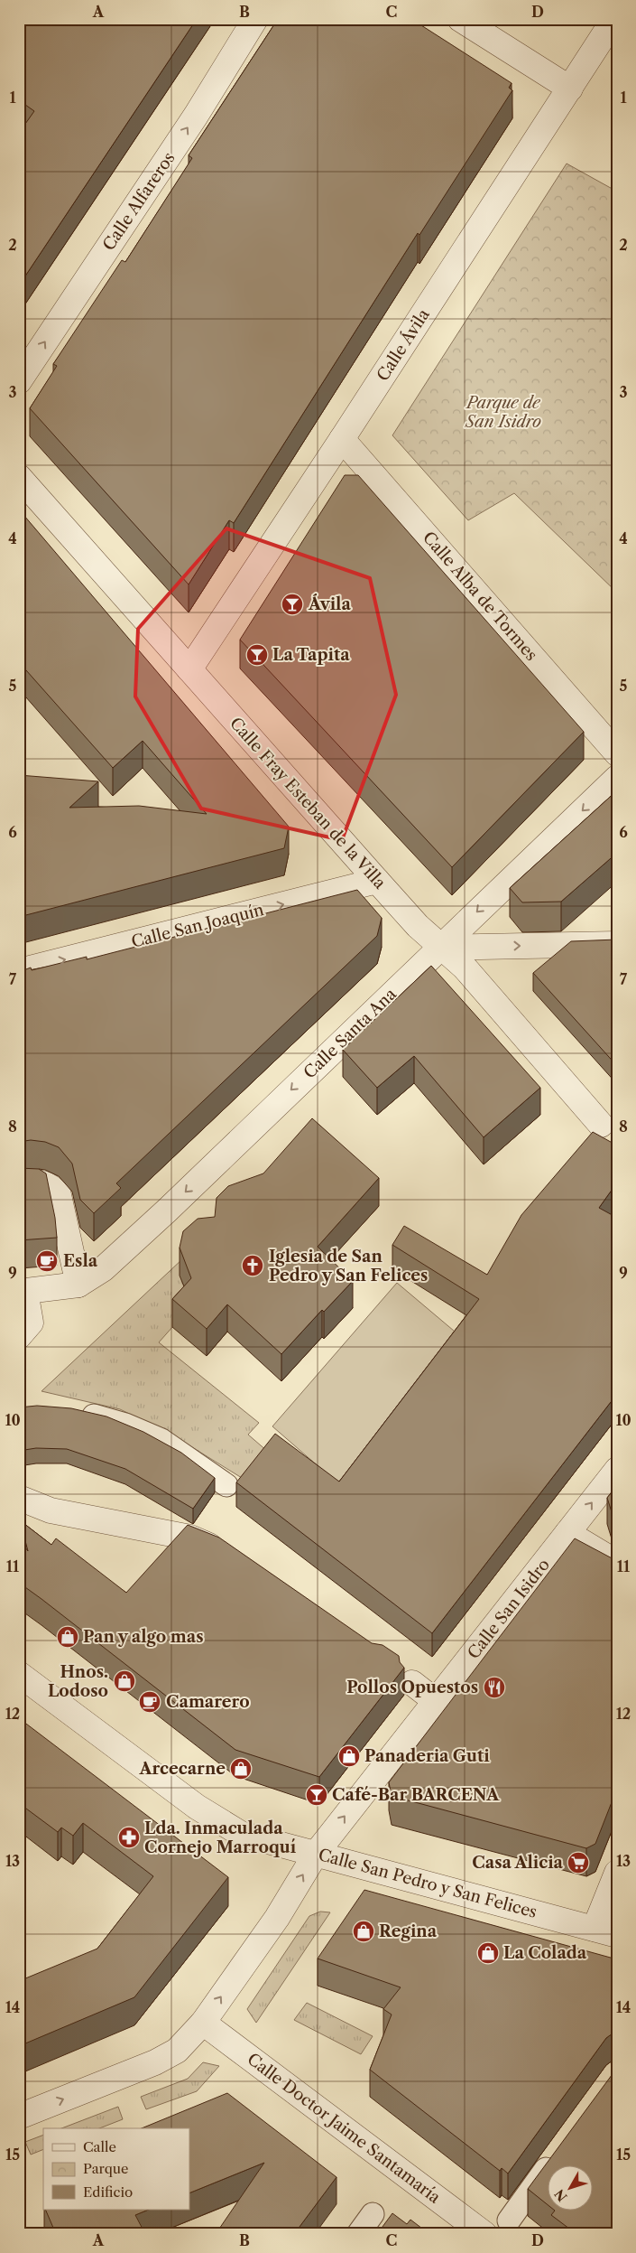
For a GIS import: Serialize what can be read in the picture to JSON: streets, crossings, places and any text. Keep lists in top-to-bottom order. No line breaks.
{"streets":{"street":["Calle Alfareros","Calle Ávila","Calle Alba de Tormes","Calle Fray Esteban de la Villa","Calle San Joaquín","Calle Santa Ana","Calle San Isidro","Calle San Pedro y San Felices","Calle Doctor Jaime Santamaría"]},"crossings":[["Calle Ávila","Calle Alba de Tormes"],["Calle Ávila","Calle Fray Esteban de la Villa"],["Calle Fray Esteban de la Villa","Calle San Joaquín"],["Calle Fray Esteban de la Villa","Calle Santa Ana"],["Calle San Isidro","Calle San Pedro y San Felices"],["Calle San Isidro","Calle Doctor Jaime Santamaría"]],"one_way":["Calle Alfareros","Calle San Joaquín","Calle Santa Ana","Calle San Isidro"],"parks":["Parque de San Isidro"],"places":{"bar":["Ávila","La Tapita","Café-Bar BARCENA"],"cafe":["Esla","Camarero"],"church":["Iglesia de San Pedro y San Felices"],"shop":["Pan y algo mas","Hnos. Lodoso","Panaderia Guti","Arcecarne","Regina","La Colada"],"restaurant":["Pollos Opuestos"],"pharmacy":["Lda. Inmaculada Cornejo Marroquí"],"supermarket":["Casa Alicia"]},"legend":["Calle","Parque","Edificio"],"north":"bottom left","grid":{"columns":["A","B","C","D"],"rows":["1","2","3","4","5","6","7","8","9","10","11","12","13","14","15"]}}
